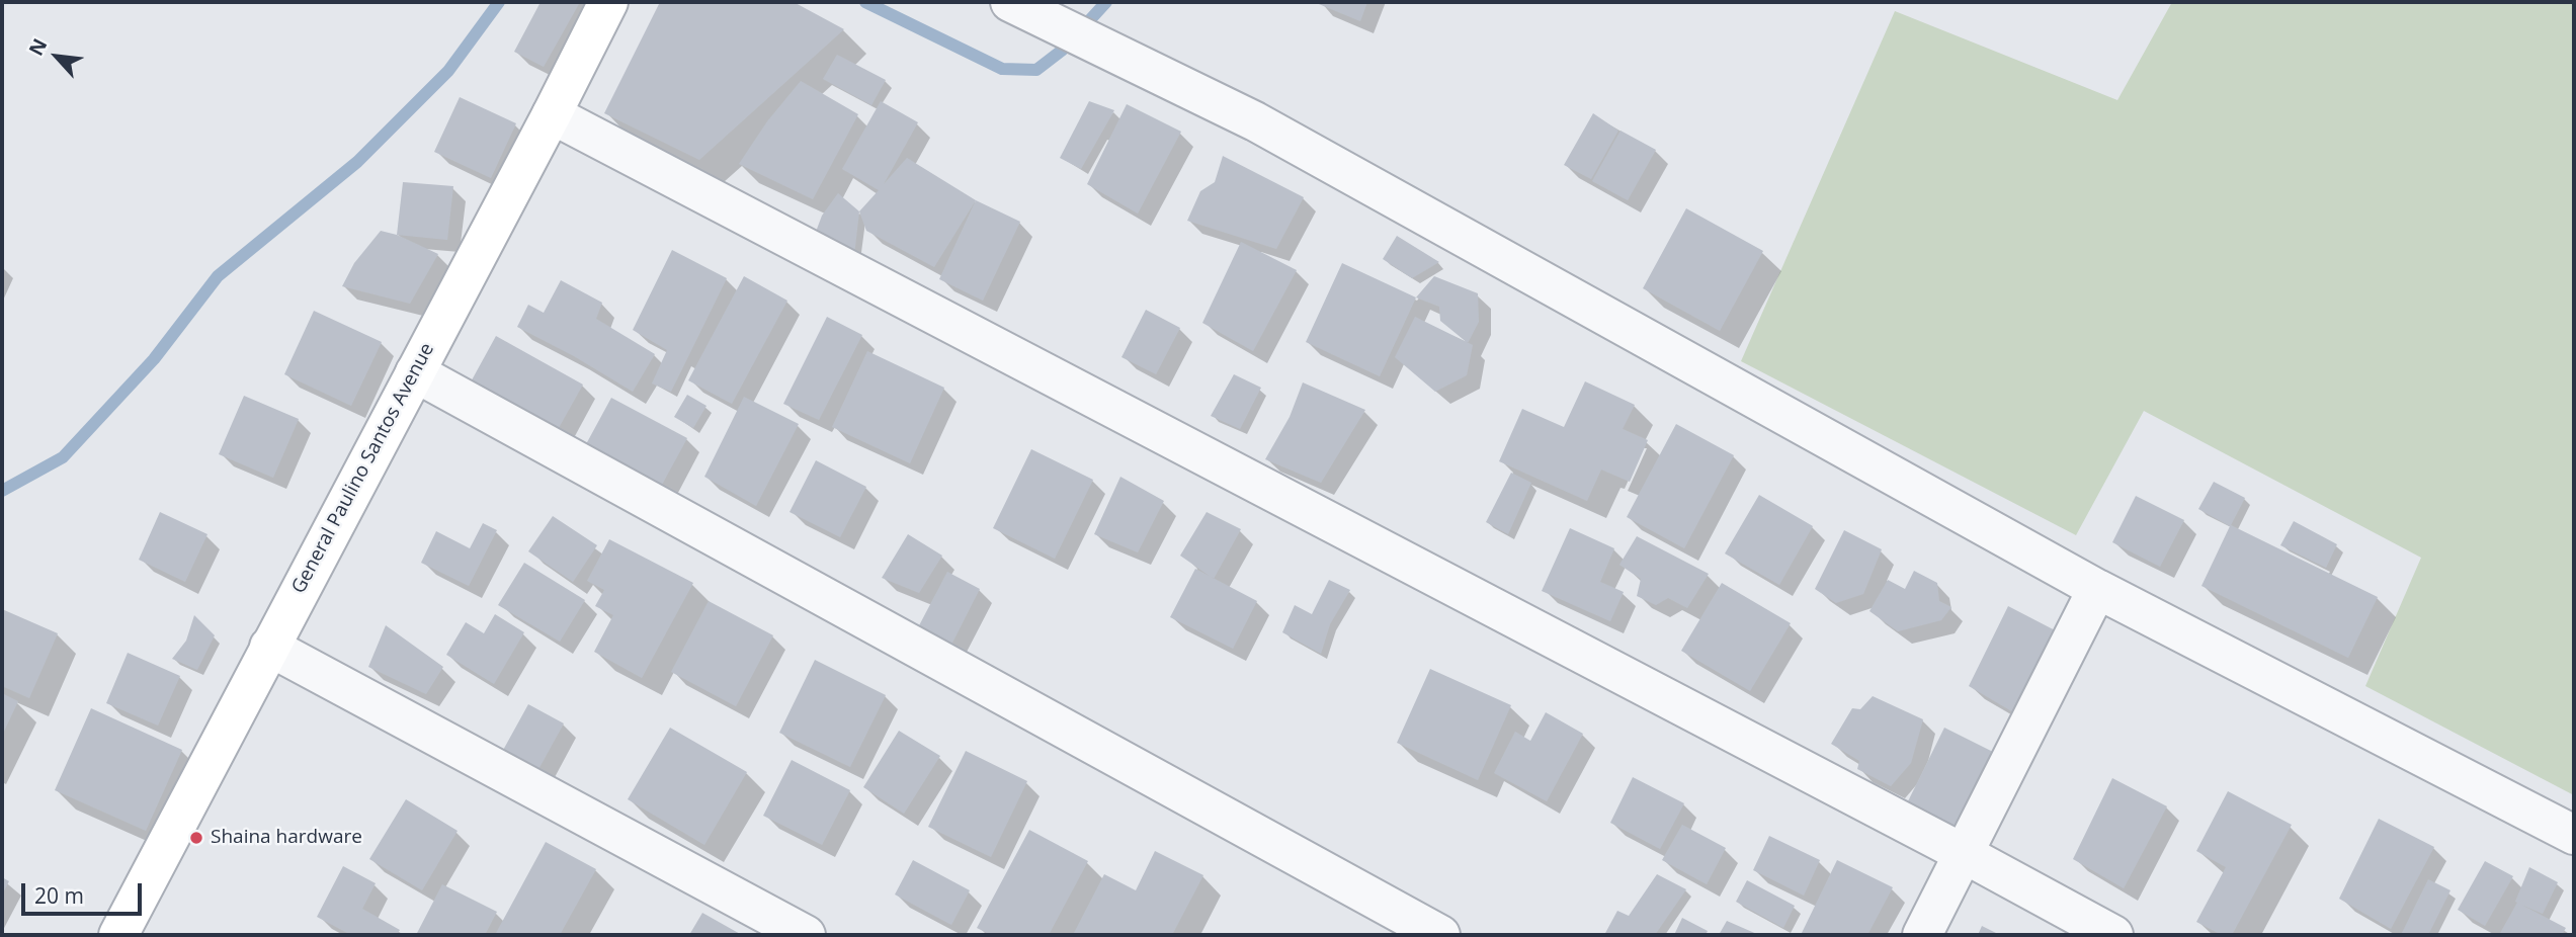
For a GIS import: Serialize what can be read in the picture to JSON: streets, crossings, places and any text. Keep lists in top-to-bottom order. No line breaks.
{"streets":{"main road":["General Paulino Santos Avenue"]},"places":["Shaina hardware"],"scale_bar":"20 m","north":"top left"}
